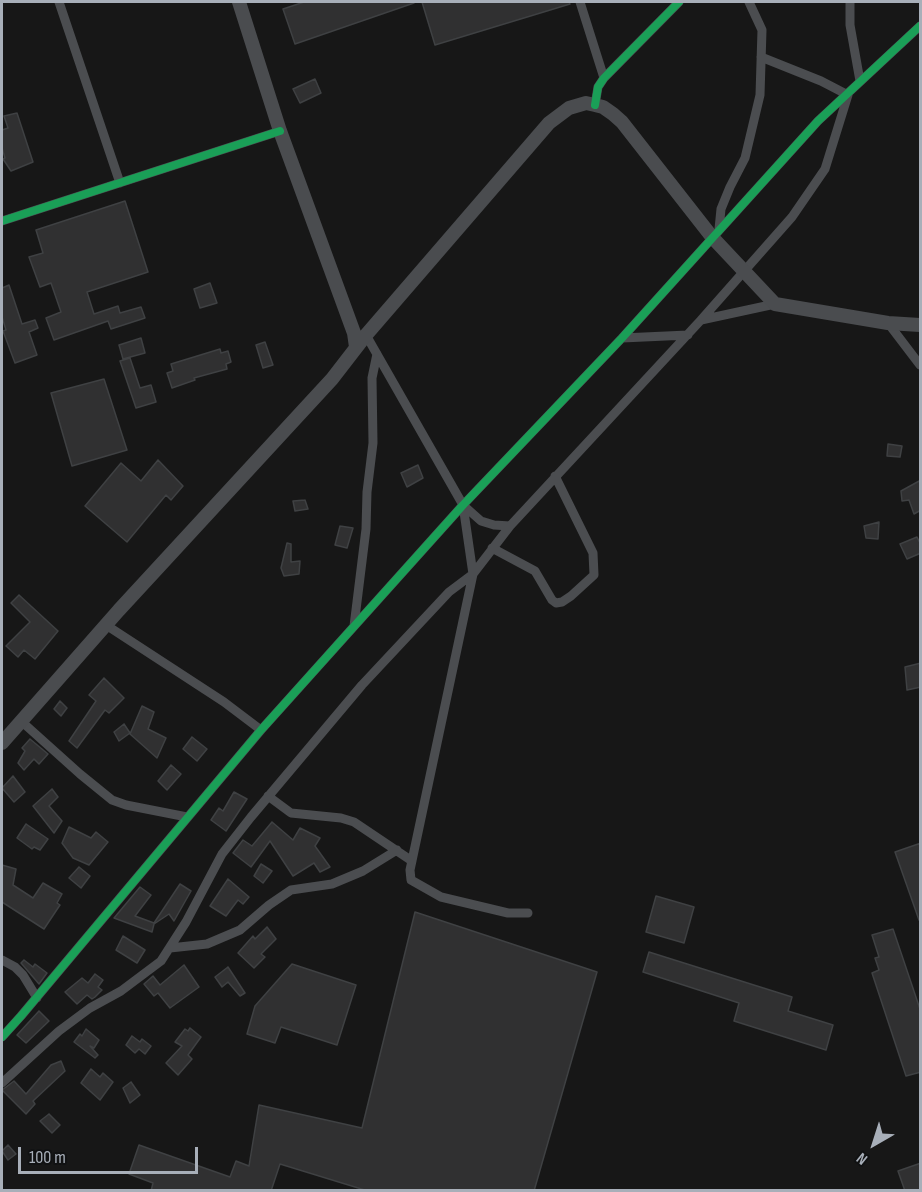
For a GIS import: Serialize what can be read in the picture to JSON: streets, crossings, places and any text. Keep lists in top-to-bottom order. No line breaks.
{"scale_bar":"100 m","north":"bottom left"}
